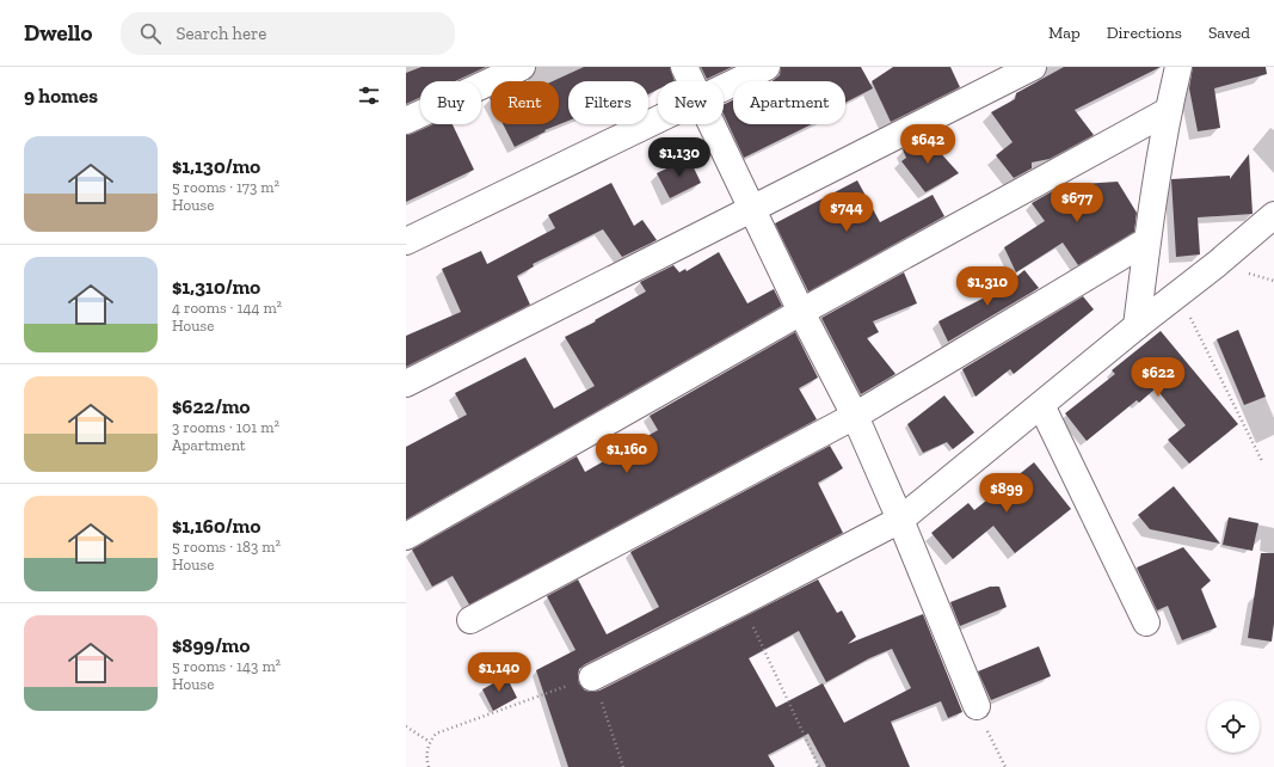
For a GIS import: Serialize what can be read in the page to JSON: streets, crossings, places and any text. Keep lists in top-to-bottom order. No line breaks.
{"page":{"header":"Dwello","search":"Search here","nav":["Map","Directions","Saved"],"heading":"9 homes","chip":["Buy","Rent","Filters","New","Apartment"],"list":[{"name":"$1,130/mo","note":"5 rooms · 173 m² · House"},{"name":"$1,310/mo","note":"4 rooms · 144 m² · House"},{"name":"$622/mo","note":"3 rooms · 101 m² · Apartment"},{"name":"$1,160/mo","note":"5 rooms · 183 m² · House"},{"name":"$899/mo","note":"5 rooms · 143 m² · House"}],"price":["$642","$1,130","$677","$744","$1,310","$622","$1,160","$899","$1,140"]}}
